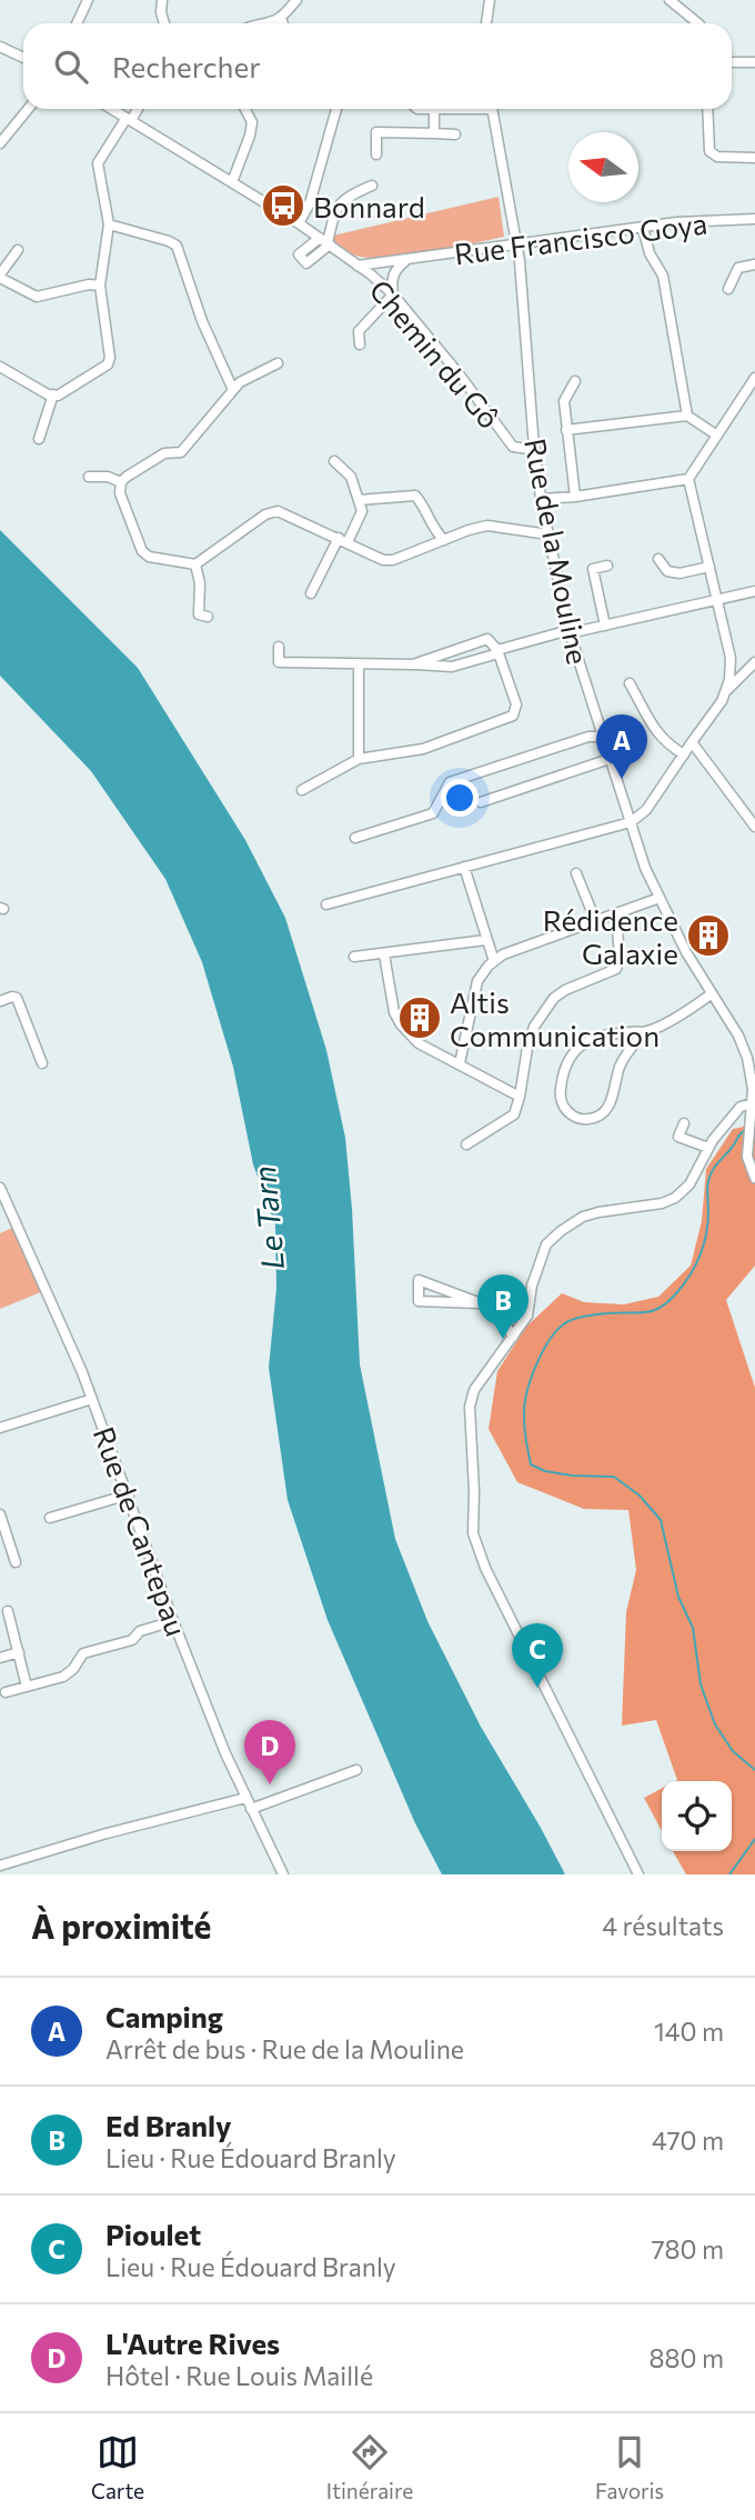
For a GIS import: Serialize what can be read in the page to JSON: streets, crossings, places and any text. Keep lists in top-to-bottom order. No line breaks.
{"streets":{"street":["Rue Francisco Goya","Chemin du Gô","Rue de la Mouline","Rue de Cantepau"]},"crossings":[["Rue Francisco Goya","Chemin du Gô"],["Rue Francisco Goya","Rue de la Mouline"],["Chemin du Gô","Rue de la Mouline"]],"water":["Le Tarn"],"places":{"bus stop":["Bonnard"],"building":["Rédidence Galaxie","Altis Communication"]},"north":"left","page":{"search":"Rechercher","pins":["A","B","C","D"],"heading":["À proximité","4 résultats"],"list":[{"mark":"A","name":"Camping","note":"Arrêt de bus · Rue de la Mouline","value":"140 m"},{"mark":"B","name":"Ed Branly","note":"Lieu · Rue Édouard Branly","value":"470 m"},{"mark":"C","name":"Pioulet","note":"Lieu · Rue Édouard Branly","value":"780 m"},{"mark":"D","name":"L'Autre Rives","note":"Hôtel · Rue Louis Maillé","value":"880 m"}],"nav":["Carte","Itinéraire","Favoris"]}}
